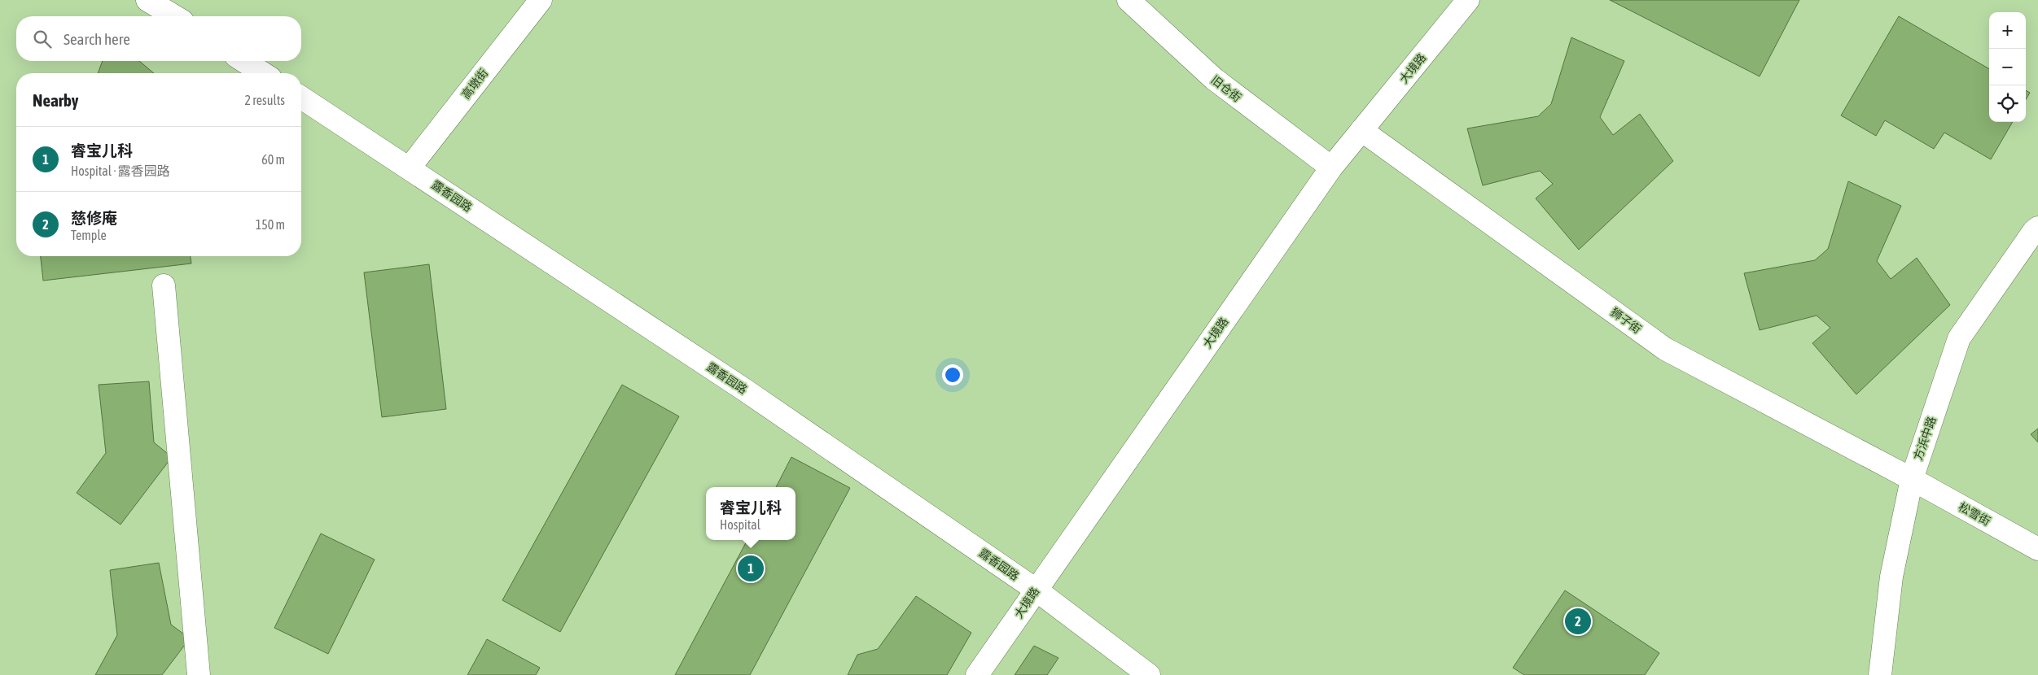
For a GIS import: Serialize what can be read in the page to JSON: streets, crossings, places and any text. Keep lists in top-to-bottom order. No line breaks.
{"streets":{"street":["大境路","高墩街","旧仓街","露香园路","狮子街","方浜中路","松雪街"]},"crossings":[["大境路","旧仓街"],["大境路","露香园路"],["大境路","狮子街"],["高墩街","露香园路"],["狮子街","方浜中路"],["狮子街","松雪街"],["方浜中路","松雪街"]],"page":{"map_buttons":["+","−"],"search":"Search here","heading":["Nearby","2 results"],"list":[{"mark":"1","name":"睿宝儿科","note":"Hospital · 露香园路","value":"60 m"},{"mark":"2","name":"慈修庵","note":"Temple","value":"150 m"}],"popup":["睿宝儿科","Hospital"],"pins":["1","2"]}}
